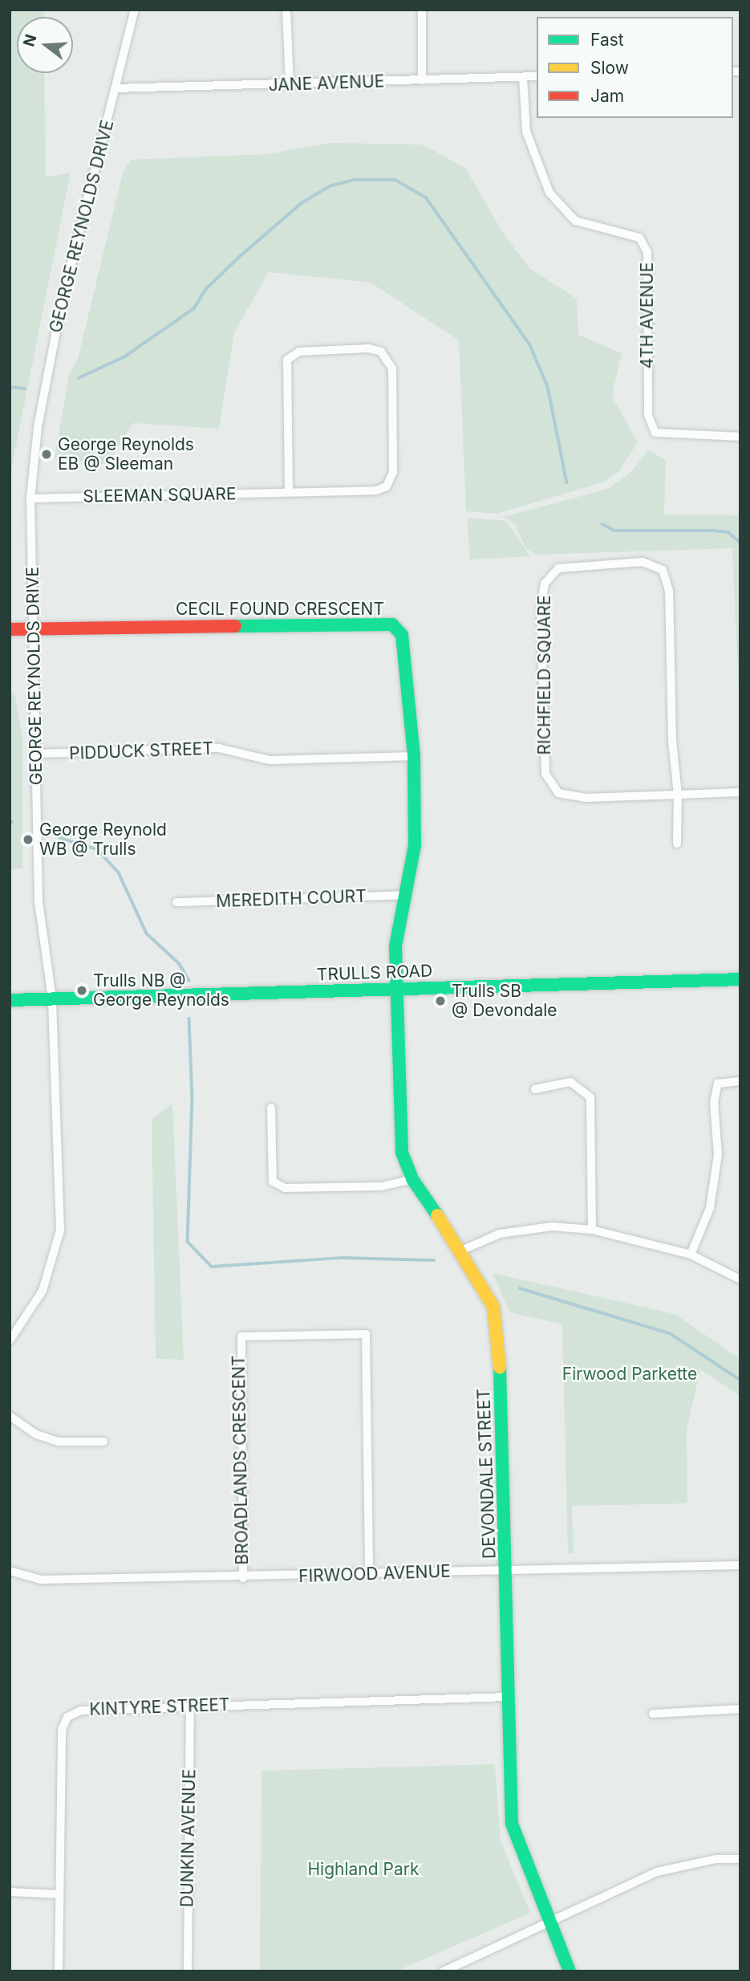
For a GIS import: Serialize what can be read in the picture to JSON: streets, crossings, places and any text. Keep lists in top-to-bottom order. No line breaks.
{"streets":{"street":["JANE AVENUE","GEORGE REYNOLDS DRIVE","4TH AVENUE","SLEEMAN SQUARE","CECIL FOUND CRESCENT","RICHFIELD SQUARE","PIDDUCK STREET","MEREDITH COURT","TRULLS ROAD","BROADLANDS CRESCENT","DEVONDALE STREET","FIRWOOD AVENUE","KINTYRE STREET","DUNKIN AVENUE"]},"crossings":[["JANE AVENUE","GEORGE REYNOLDS DRIVE"],["JANE AVENUE","4TH AVENUE"],["GEORGE REYNOLDS DRIVE","SLEEMAN SQUARE"],["GEORGE REYNOLDS DRIVE","CECIL FOUND CRESCENT"],["GEORGE REYNOLDS DRIVE","PIDDUCK STREET"],["GEORGE REYNOLDS DRIVE","TRULLS ROAD"],["CECIL FOUND CRESCENT","PIDDUCK STREET"],["CECIL FOUND CRESCENT","MEREDITH COURT"],["CECIL FOUND CRESCENT","TRULLS ROAD"],["CECIL FOUND CRESCENT","DEVONDALE STREET"],["TRULLS ROAD","DEVONDALE STREET"],["BROADLANDS CRESCENT","FIRWOOD AVENUE"],["DEVONDALE STREET","FIRWOOD AVENUE"],["DEVONDALE STREET","KINTYRE STREET"],["KINTYRE STREET","DUNKIN AVENUE"]],"parks":["Firwood Parkette","Highland Park"],"places":["George Reynolds EB @ Sleeman","George Reynold WB @ Trulls","Trulls NB @ George Reynolds","Trulls SB @ Devondale"],"legend":["Fast","Slow","Jam"],"north":"left"}
